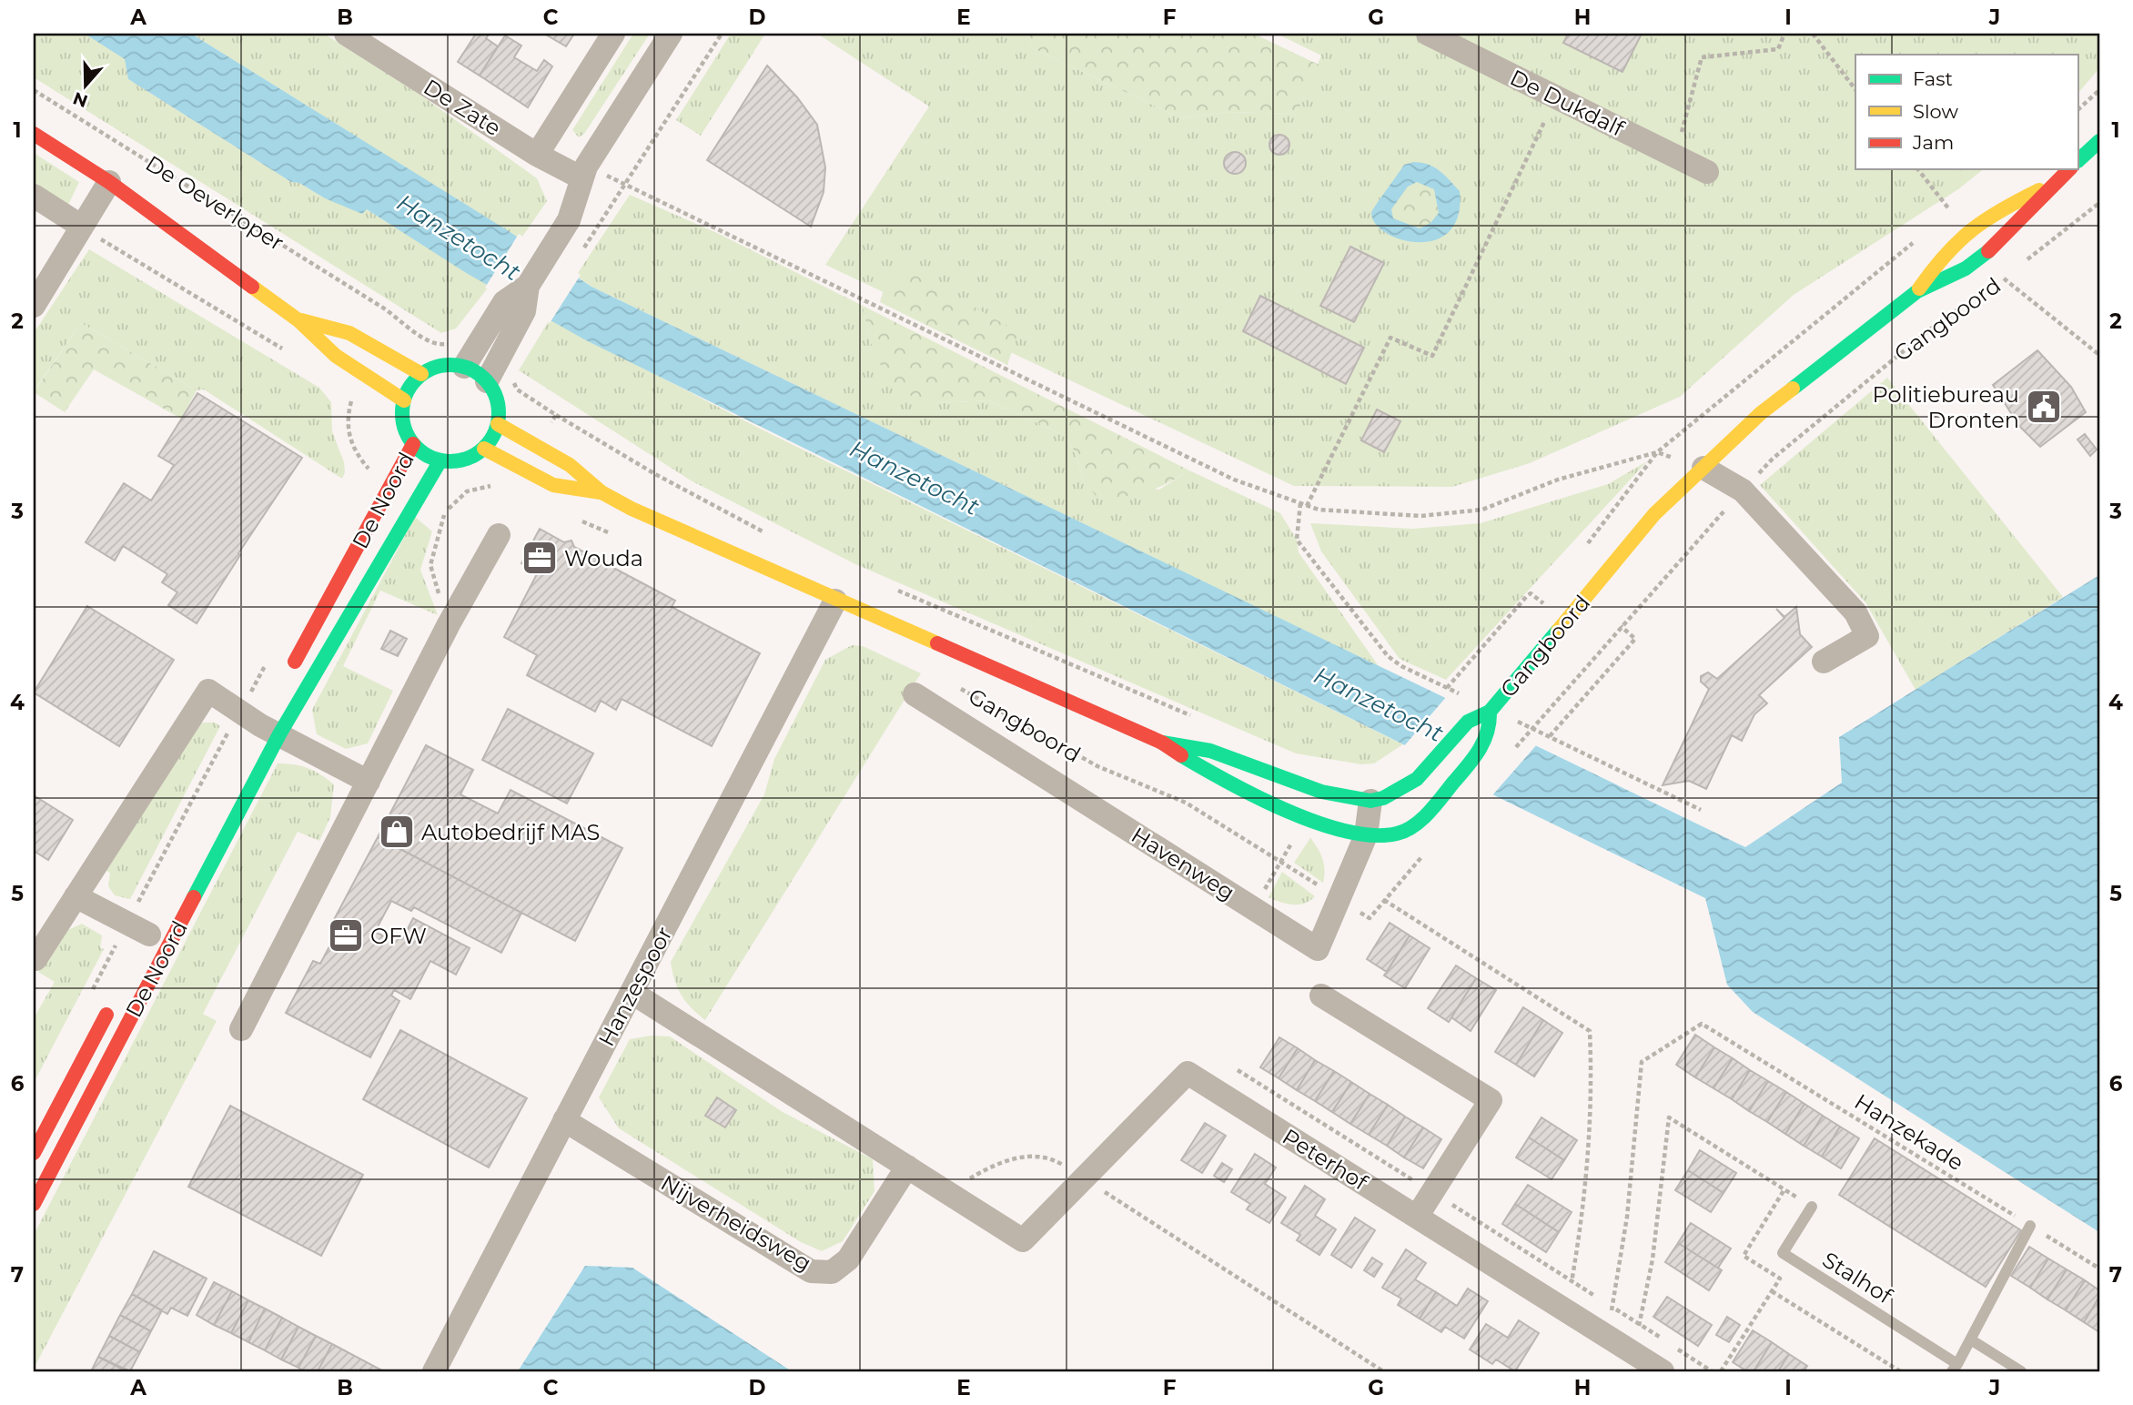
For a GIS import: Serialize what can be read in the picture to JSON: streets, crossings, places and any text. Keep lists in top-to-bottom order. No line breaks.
{"streets":{"main road":["De Oeverloper","Gangboord","De Noord"],"street":["De Dukdalf","De Zate","Havenweg","Hanzespoor","Peterhof","Nijverheidsweg"],"lane":["Stalhof"],"path":["Hanzekade"]},"crossings":[["De Oeverloper","Gangboord"],["De Oeverloper","De Noord"],["Gangboord","De Noord"],["Gangboord","Havenweg"],["Gangboord","Hanzespoor"],["Hanzespoor","Nijverheidsweg"],["Hanzekade","Stalhof"]],"water":["Hanzetocht"],"places":{"public building":["Politiebureau Dronten"],"office":["Wouda","OFW"],"shop":["Autobedrijf MAS"]},"legend":["Fast","Slow","Jam"],"north":"bottom","grid":{"columns":["A","B","C","D","E","F","G","H","I","J"],"rows":["1","2","3","4","5","6","7"]}}
